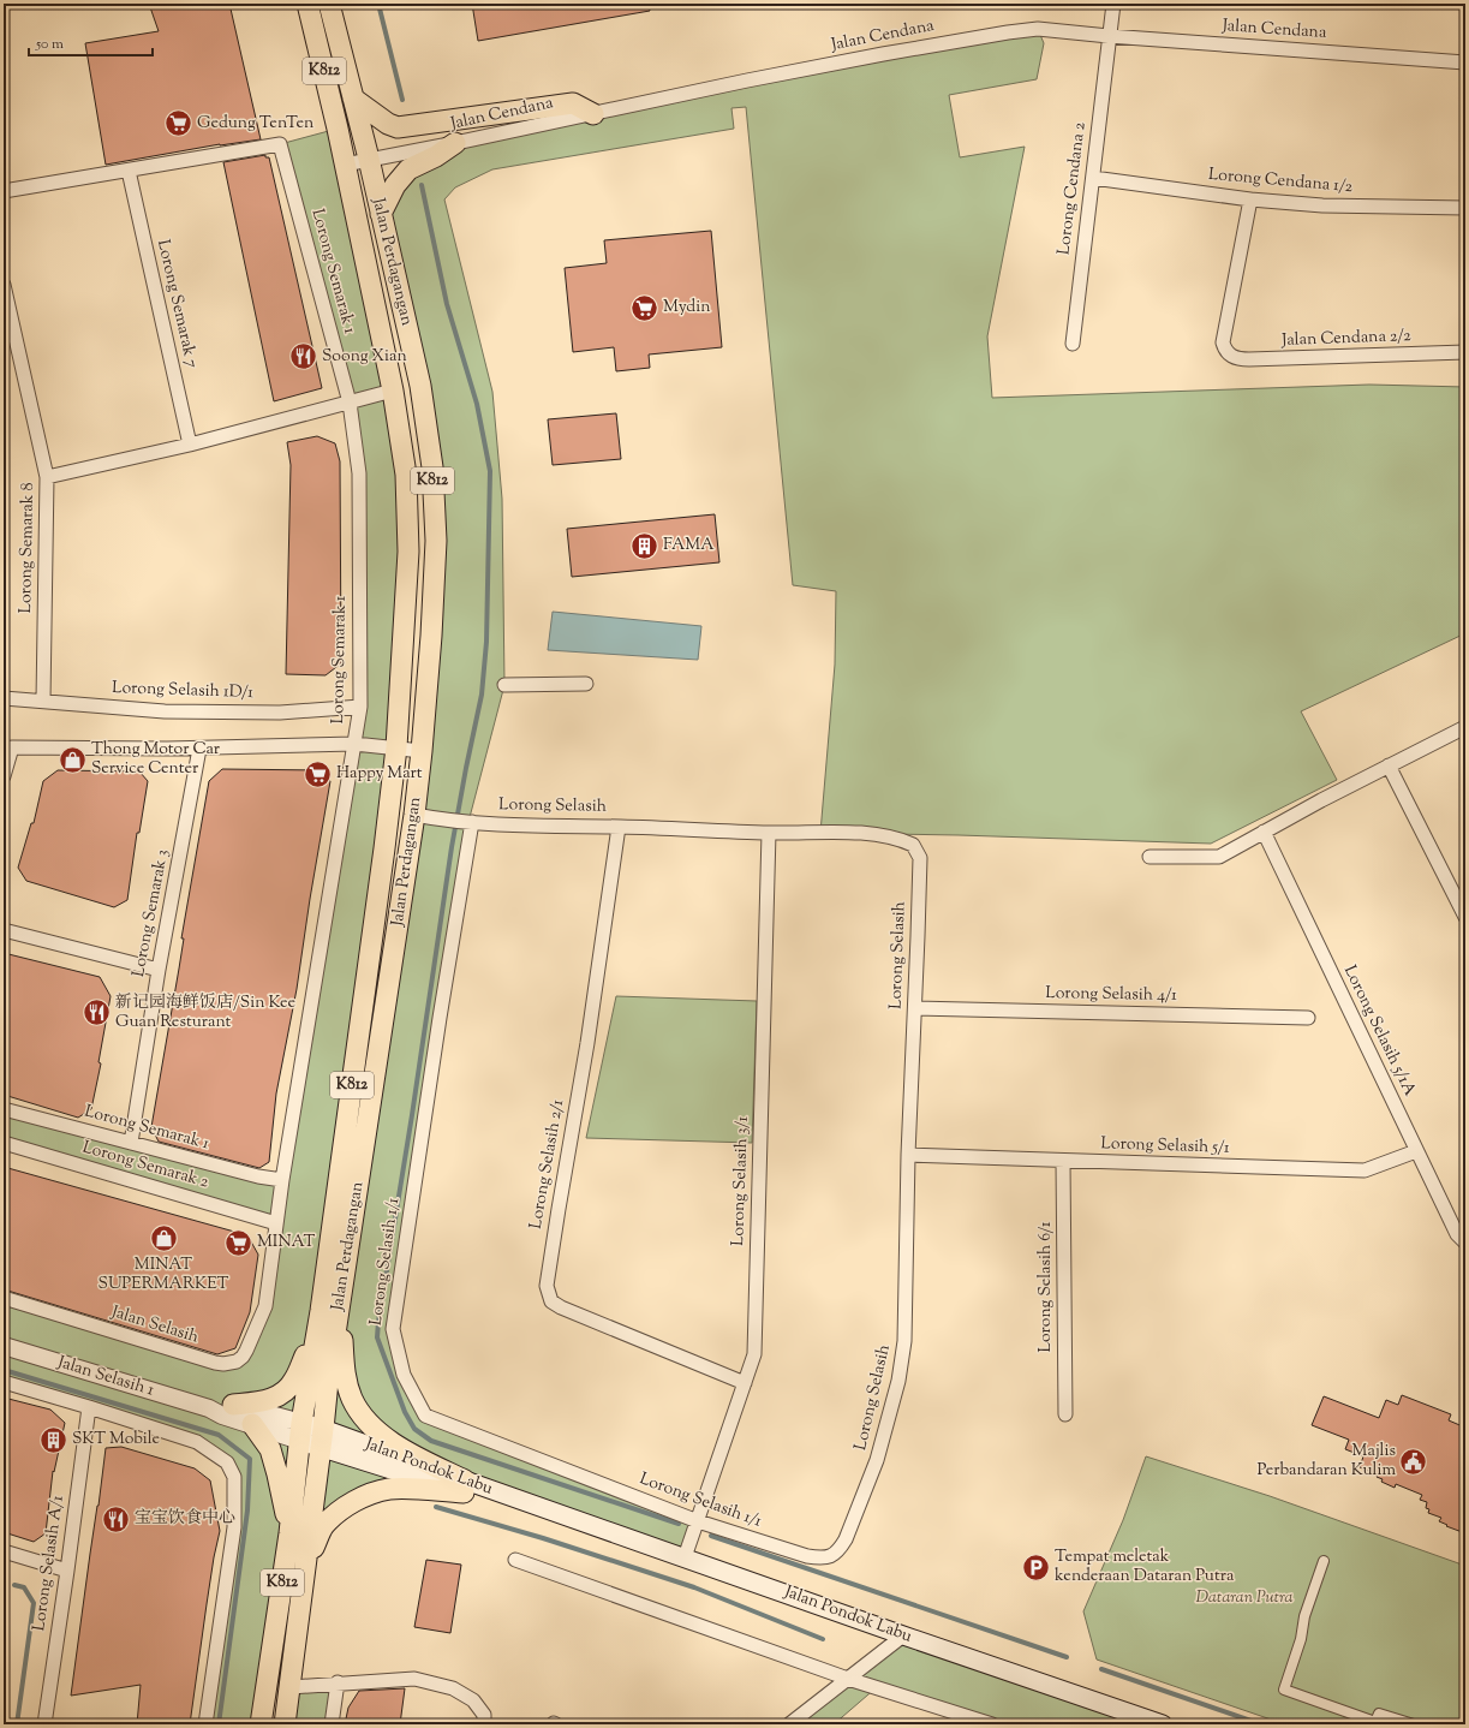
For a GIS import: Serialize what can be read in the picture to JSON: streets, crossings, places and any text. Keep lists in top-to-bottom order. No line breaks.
{"streets":{"main road":["K812","Jalan Perdagangan","Jalan Pondok Labu"],"street":["Jalan Cendana","Lorong Cendana 1/2","Lorong Cendana 2","Lorong Semarak 1","Lorong Semarak 7","Jalan Cendana 2/2","Lorong Semarak 8","Lorong Selasih 1D/1","Lorong Selasih","Lorong Semarak 3","Lorong Selasih 4/1","Lorong Selasih 5/1A","Lorong Selasih 5/1","Lorong Selasih 2/1","Lorong Semarak 2","Lorong Selasih 3/1","Lorong Selasih 1/1","Lorong Selasih 6/1","Jalan Selasih","Jalan Selasih 1","Lorong Selasih A/1"]},"crossings":[["Jalan Cendana","Lorong Cendana 2"],["Jalan Cendana","Jalan Perdagangan"],["Lorong Cendana 1/2","Lorong Cendana 2"],["Lorong Cendana 1/2","Jalan Cendana 2/2"],["Jalan Perdagangan","Lorong Selasih"],["Jalan Perdagangan","Jalan Selasih 1"],["Jalan Perdagangan","Jalan Pondok Labu"],["Lorong Semarak 1","Lorong Semarak 7"],["Lorong Semarak 1","Lorong Selasih 1D/1"],["Lorong Semarak 1","Lorong Semarak 3"],["Lorong Semarak 1","Lorong Semarak 2"],["Lorong Semarak 1","Jalan Selasih"],["Lorong Semarak 8","Lorong Selasih 1D/1"],["Lorong Selasih","Lorong Selasih 4/1"],["Lorong Selasih","Lorong Selasih 5/1"],["Lorong Selasih","Lorong Selasih 2/1"],["Lorong Selasih","Lorong Selasih 3/1"],["Lorong Selasih","Lorong Selasih 1/1"],["Lorong Selasih 5/1A","Lorong Selasih 5/1"],["Lorong Selasih 5/1","Lorong Selasih 6/1"],["Lorong Selasih 2/1","Lorong Selasih 3/1"],["Lorong Selasih 3/1","Lorong Selasih 1/1"],["Lorong Selasih 3/1","Jalan Pondok Labu"],["Jalan Selasih 1","Jalan Pondok Labu"]],"parks":["Dataran Putra"],"places":{"supermarket":["Gedung TenTen","Mydin","Happy Mart","MINAT"],"restaurant":["Soong Xian","新记园海鲜饭店/Sin Kee Guan Resturant","宝宝饮食中心"],"building":["FAMA","SKT Mobile"],"shop":["Thong Motor Car Service Center","MINAT SUPERMARKET"],"public building":["Majlis Perbandaran Kulim"],"parking":["Tempat meletak kenderaan Dataran Putra"]},"scale_bar":"50 m"}
